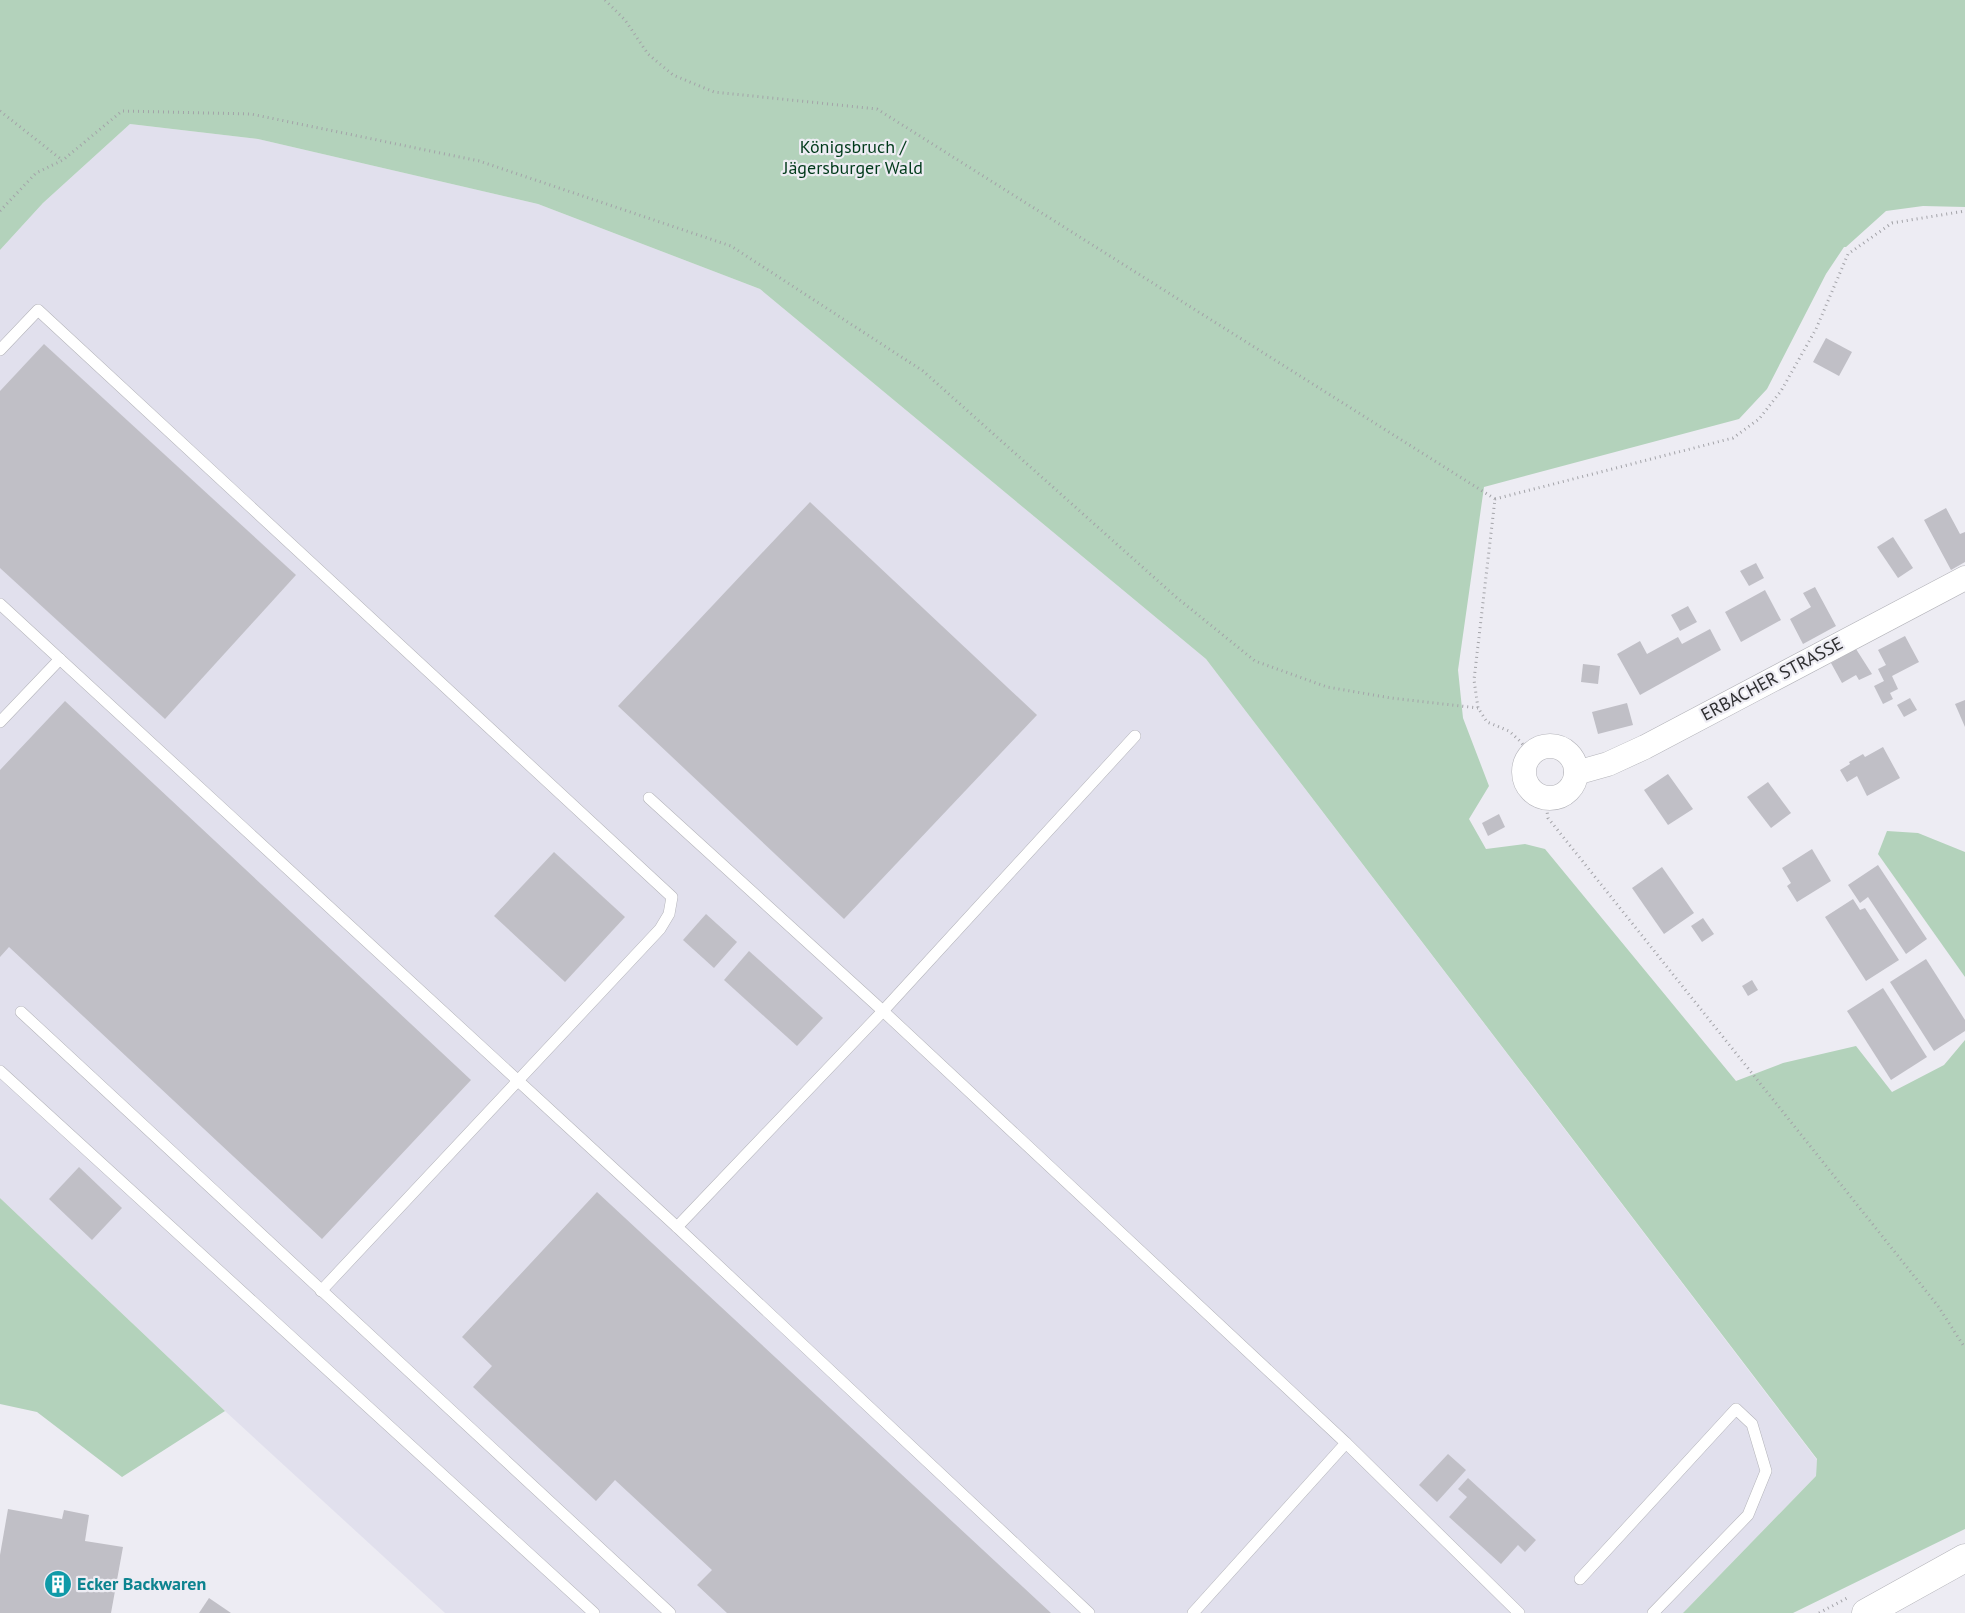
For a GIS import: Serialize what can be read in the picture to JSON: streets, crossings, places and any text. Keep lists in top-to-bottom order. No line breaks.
{"streets":{"street":["ERBACHER STRASSE"]},"parks":["Königsbruch / Jägersburger Wald"],"places":{"building":["Ecker Backwaren"]}}
